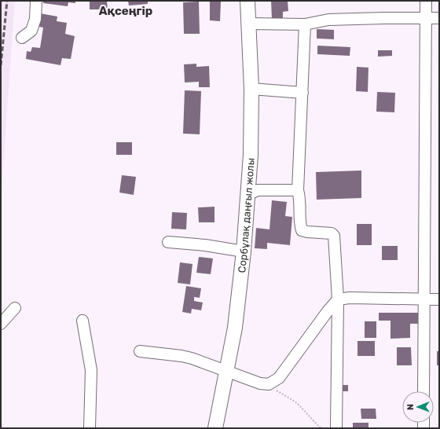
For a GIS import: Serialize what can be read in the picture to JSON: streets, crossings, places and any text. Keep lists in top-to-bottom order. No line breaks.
{"streets":{"main road":["Сорбұлақ даңғыл жолы"]},"districts":["Ақсеңгір"],"north":"left"}
